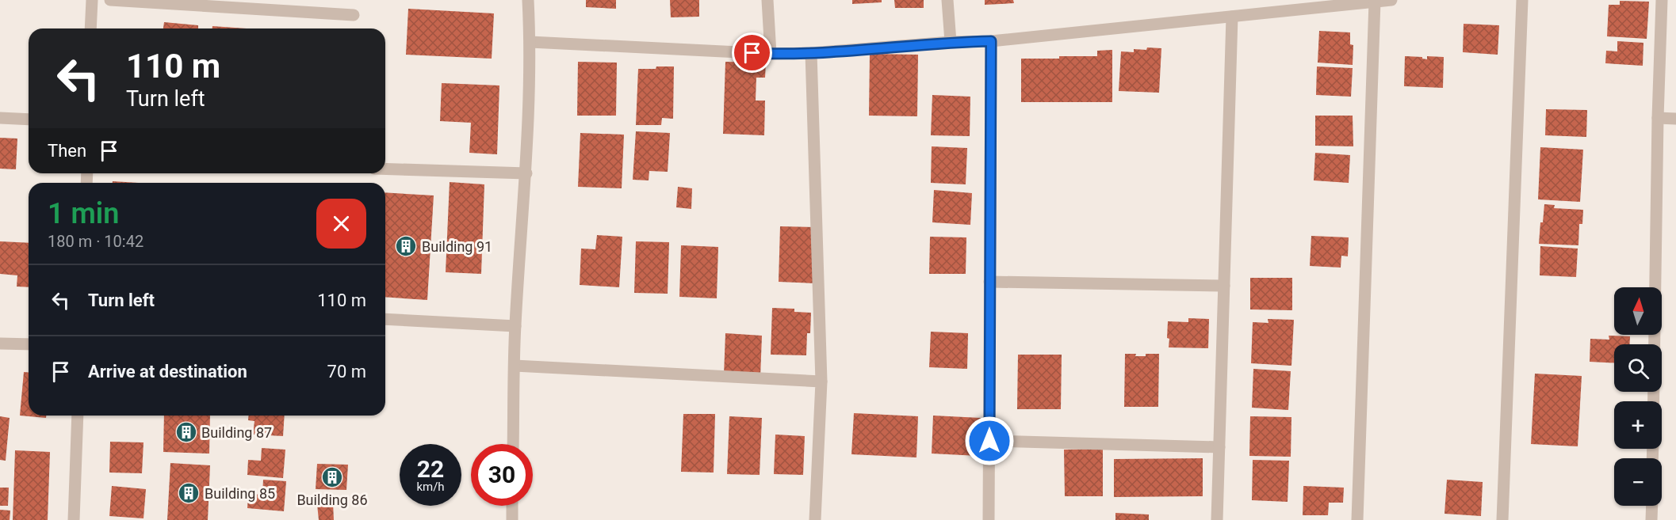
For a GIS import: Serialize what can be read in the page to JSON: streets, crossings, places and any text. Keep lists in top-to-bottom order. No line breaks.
{"places":{"building":["Building 91","Building 87","Building 86","Building 85"]},"north":"top","page":{"turn":["110 m","Turn left"],"then":"Then","heading":["1 min","180 m · 10:42"],"list":[{"name":"Turn left","value":"110 m"},{"name":"Arrive at destination","value":"70 m"}],"map_buttons":["+","−"],"speed":"22 km/h","limit":"30"}}
